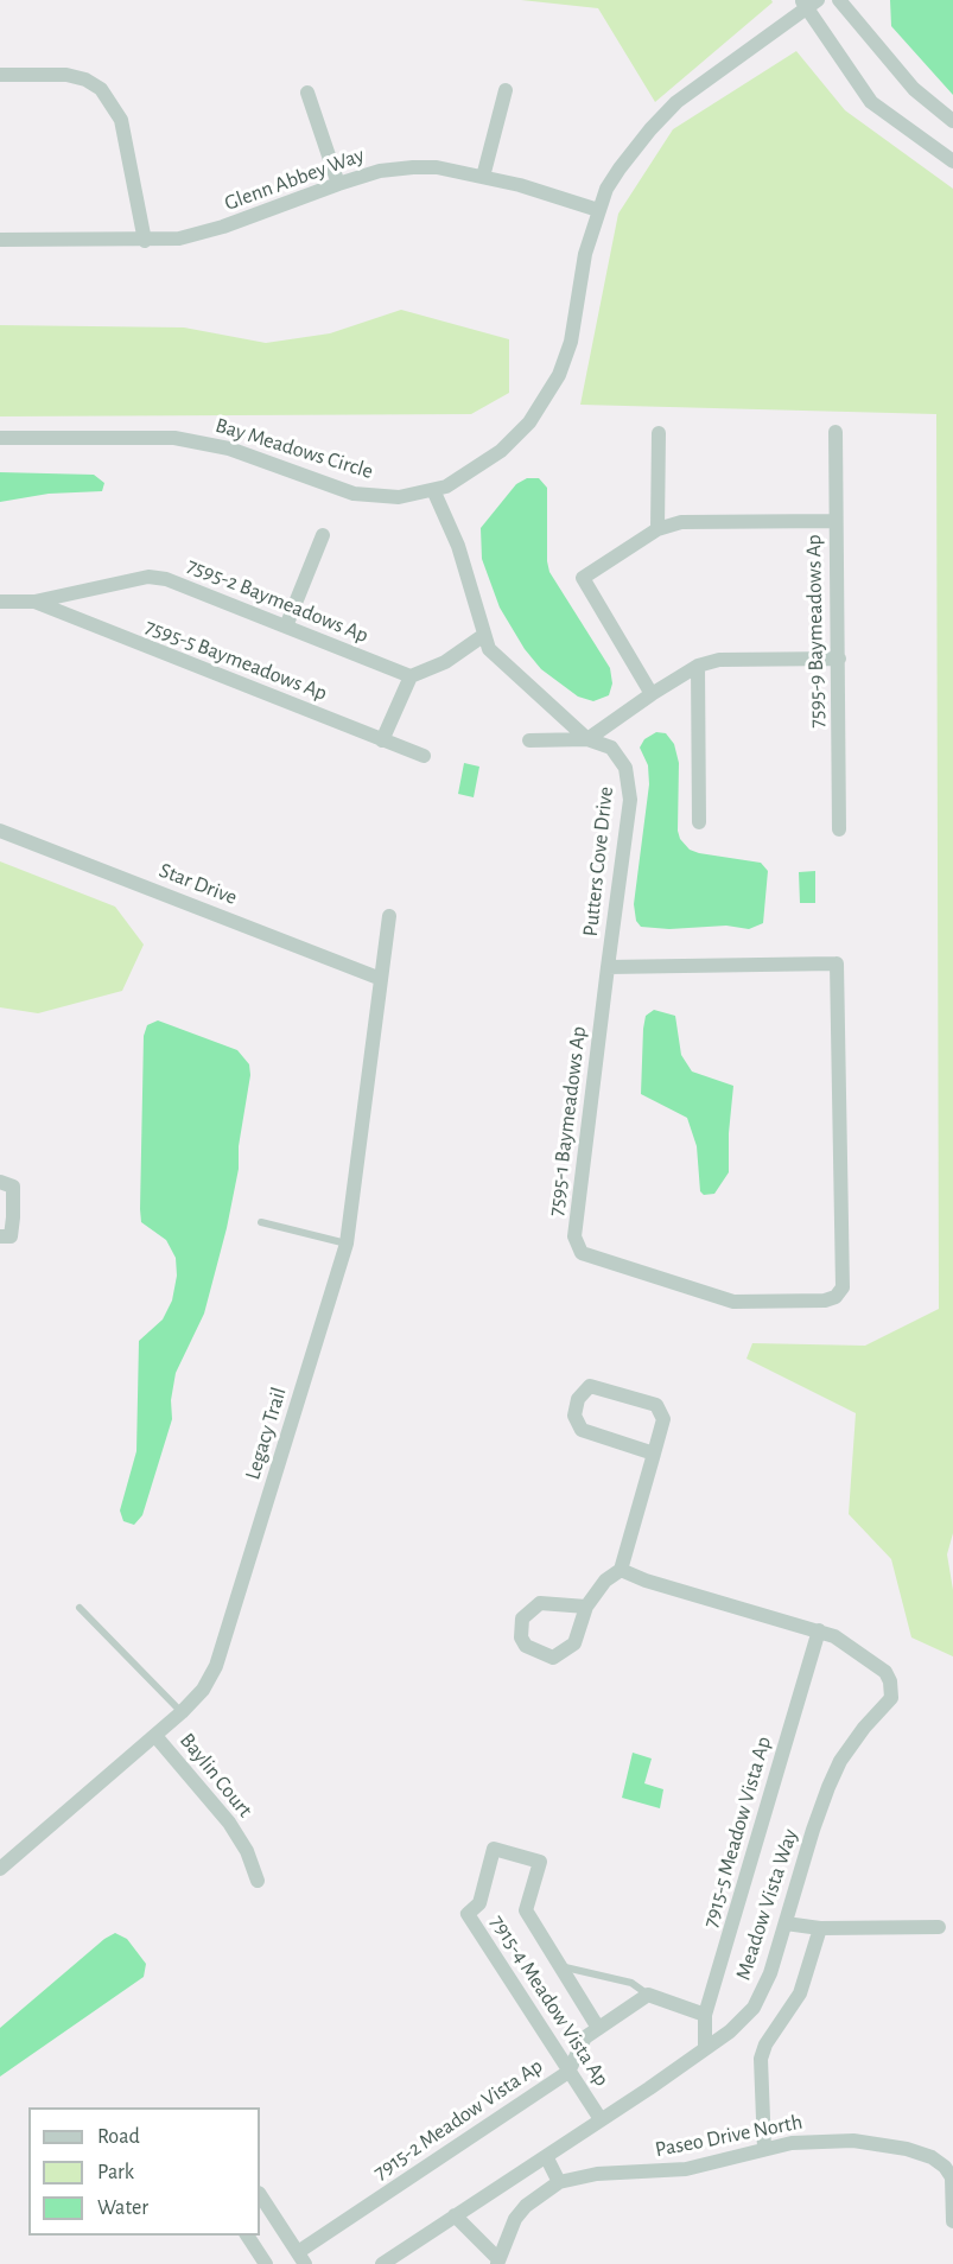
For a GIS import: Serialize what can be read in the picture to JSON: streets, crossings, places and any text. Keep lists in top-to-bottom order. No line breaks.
{"streets":{"street":["Glenn Abbey Way","Bay Meadows Circle","7595-2 Baymeadows Ap","7595-9 Baymeadows Ap","7595-5 Baymeadows Ap","Putters Cove Drive","Star Drive","7595-1 Baymeadows Ap","Legacy Trail","Baylin Court","7915-5 Meadow Vista Ap","Meadow Vista Way","7915-4 Meadow Vista Ap","7915-2 Meadow Vista Ap","Paseo Drive North"]},"crossings":[["Glenn Abbey Way","Bay Meadows Circle"],["Bay Meadows Circle","Putters Cove Drive"],["7595-2 Baymeadows Ap","7595-5 Baymeadows Ap"],["Putters Cove Drive","7595-1 Baymeadows Ap"],["Star Drive","Legacy Trail"],["Legacy Trail","Baylin Court"],["7915-5 Meadow Vista Ap","Meadow Vista Way"],["Meadow Vista Way","7915-4 Meadow Vista Ap"],["Meadow Vista Way","Paseo Drive North"],["7915-4 Meadow Vista Ap","7915-2 Meadow Vista Ap"]],"legend":["Road","Park","Water"]}
